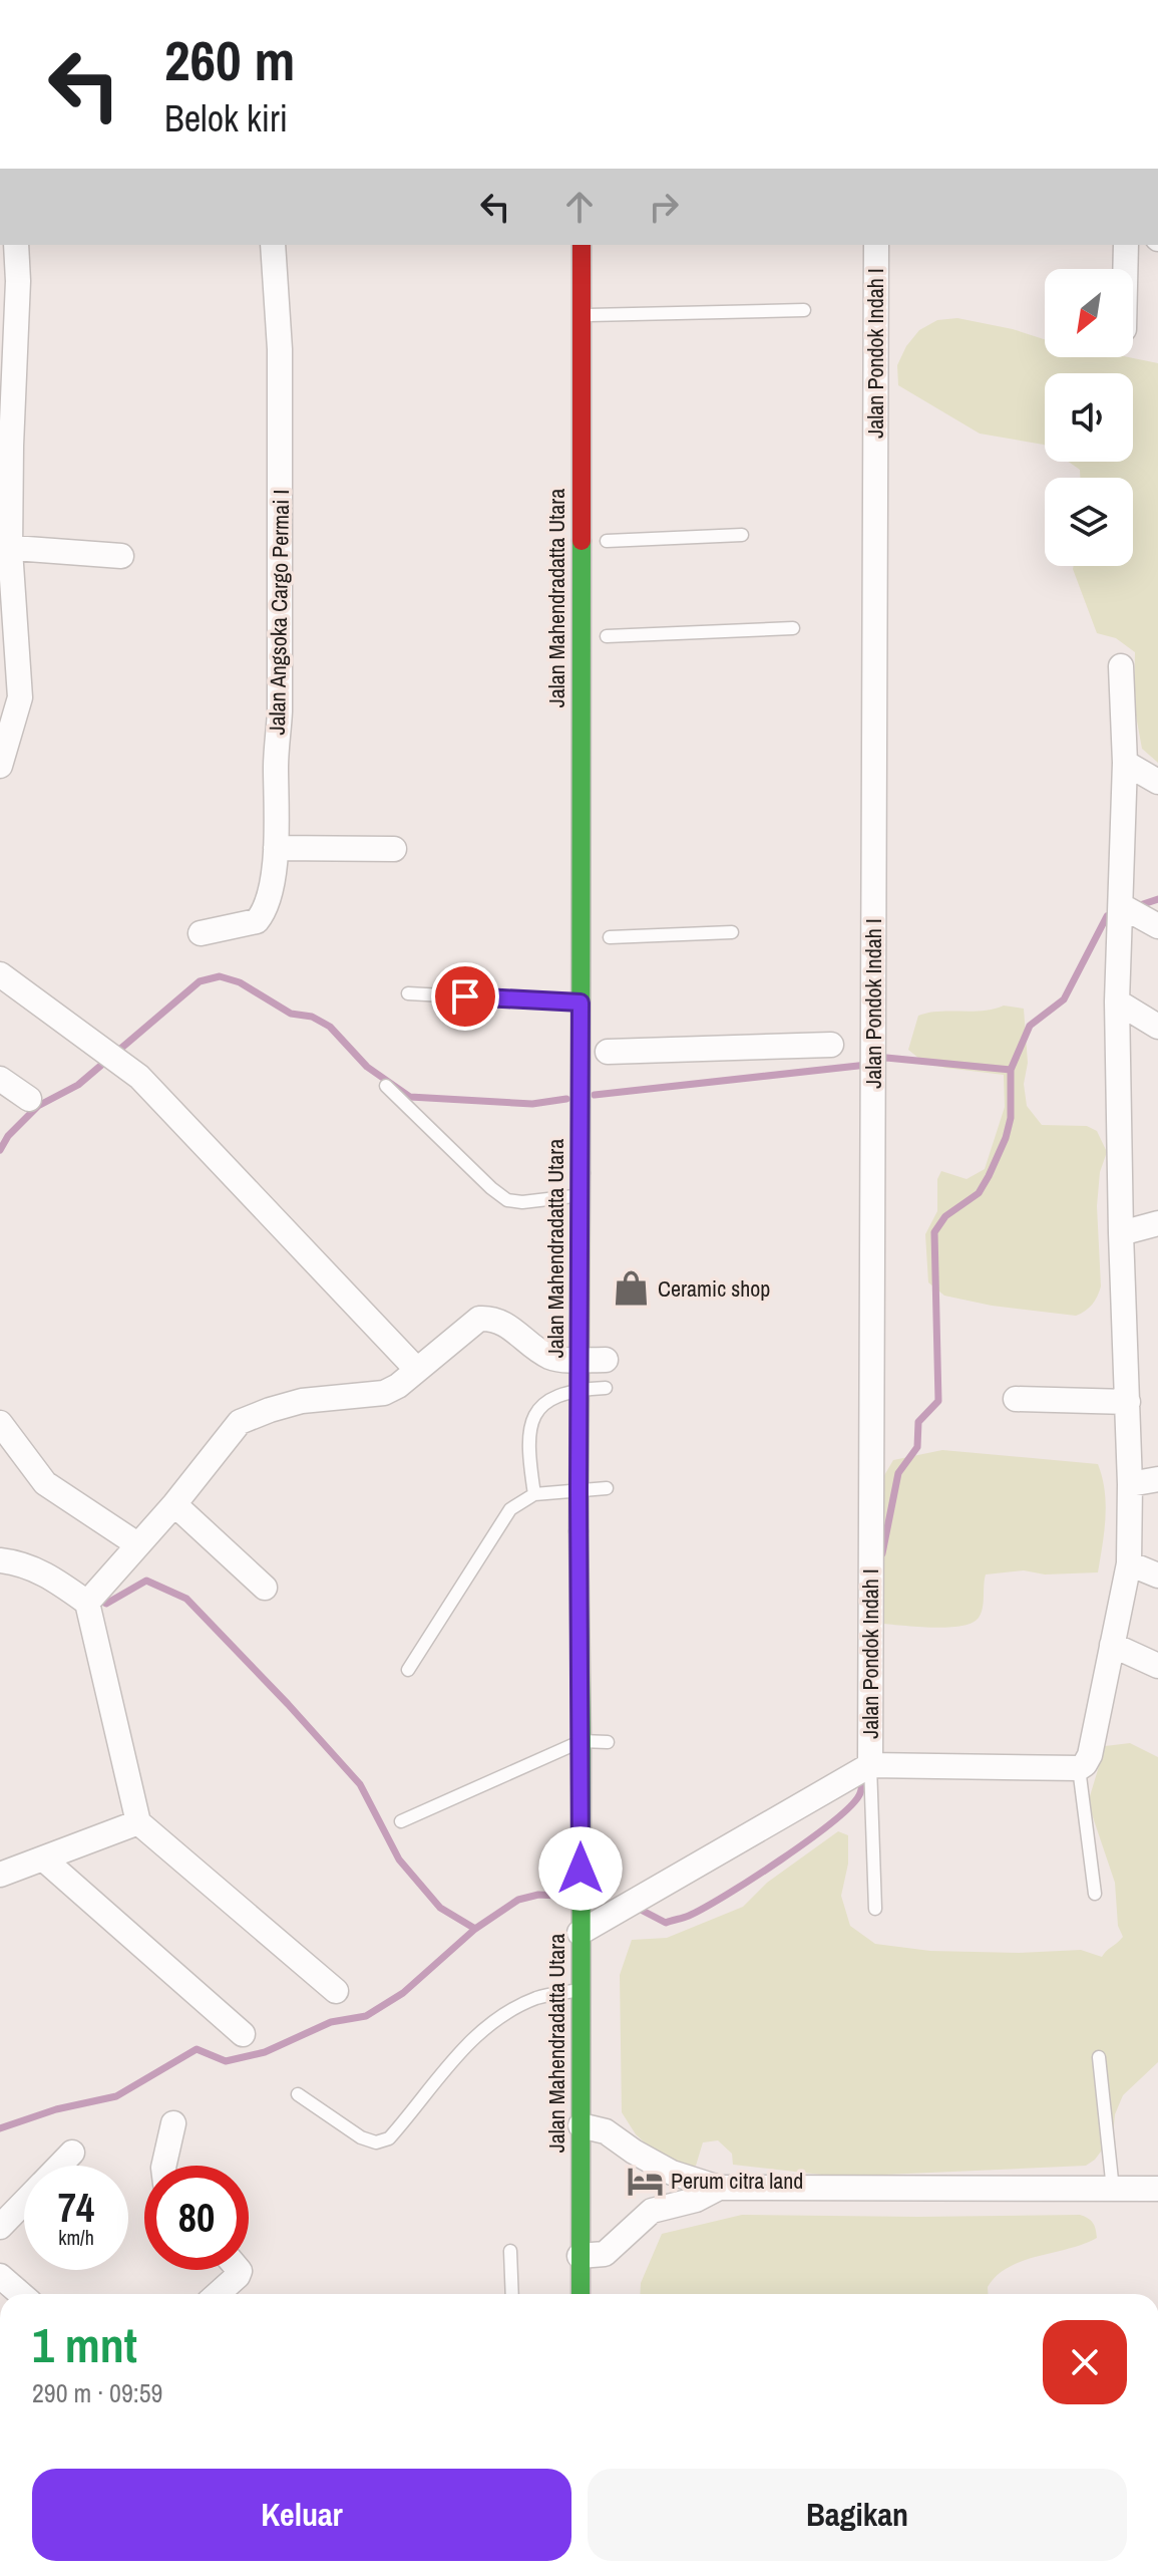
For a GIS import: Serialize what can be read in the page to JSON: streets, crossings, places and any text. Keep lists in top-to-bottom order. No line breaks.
{"streets":{"highway":["Jalan Mahendradatta Utara"],"street":["Jalan Pondok Indah I","Jalan Angsoka Cargo Permai I"]},"places":{"shop":["Ceramic shop"],"hotel":["Perum citra land"]},"north":"bottom left","page":{"turn":["260 m","Belok kiri"],"speed":"74 km/h","limit":"80","heading":["1 mnt","290 m · 09:59"],"buttons":["Keluar","Bagikan"]}}
